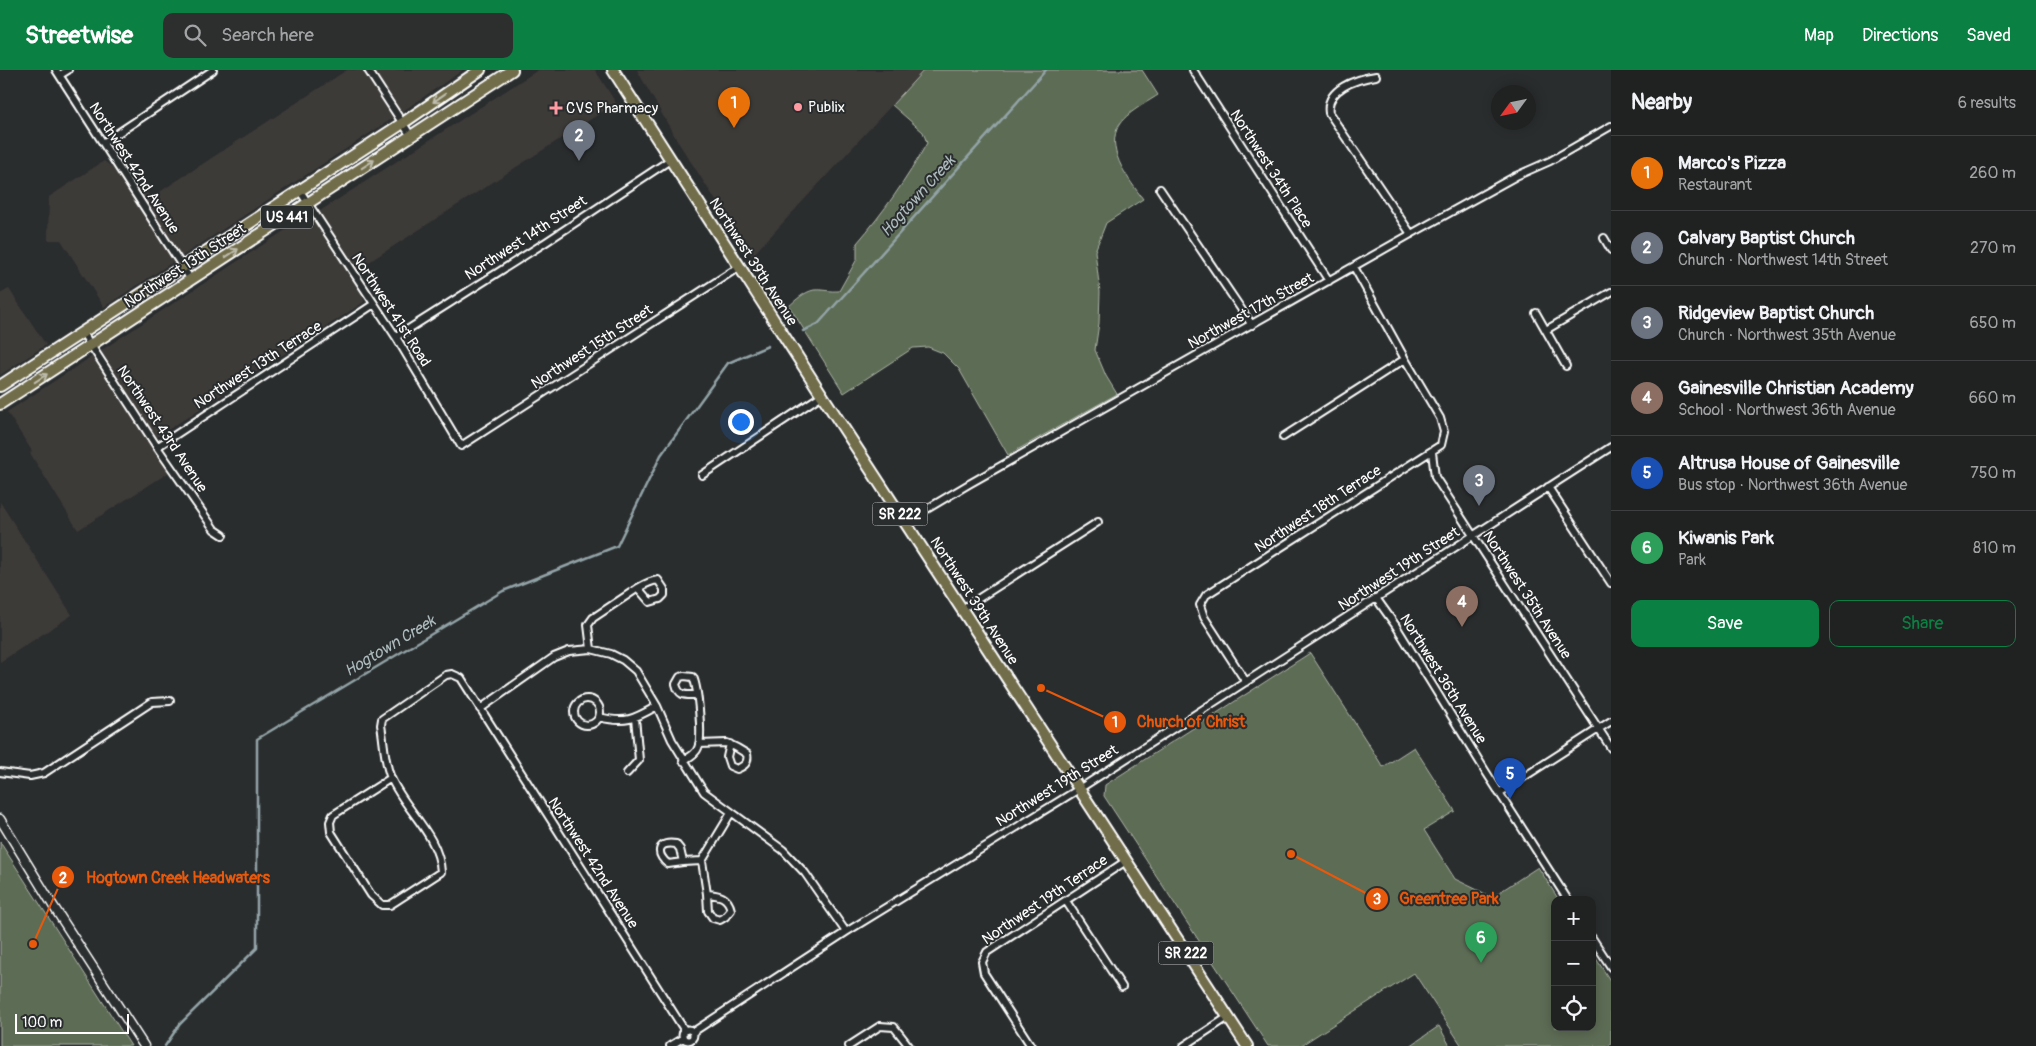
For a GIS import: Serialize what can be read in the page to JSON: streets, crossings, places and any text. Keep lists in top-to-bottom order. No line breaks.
{"streets":{"main road":["US 441","Northwest 39th Avenue","Northwest 13th Street","SR 222"],"street":["Northwest 42nd Avenue","Northwest 34th Place","Northwest 14th Street","Northwest 41st Road","Northwest 17th Street","Northwest 15th Street","Northwest 13th Terrace","Northwest 43rd Avenue","Northwest 18th Terrace","Northwest 19th Street","Northwest 35th Avenue","Northwest 36th Avenue","Northwest 19th Terrace"]},"crossings":[["Northwest 42nd Avenue","Northwest 13th Street"],["Northwest 42nd Avenue","Northwest 19th Street"],["Northwest 34th Place","Northwest 17th Street"],["Northwest 14th Street","Northwest 39th Avenue"],["Northwest 14th Street","Northwest 41st Road"],["Northwest 39th Avenue","Northwest 17th Street"],["Northwest 39th Avenue","Northwest 15th Street"],["Northwest 39th Avenue","Northwest 19th Street"],["Northwest 39th Avenue","Northwest 19th Terrace"],["Northwest 13th Street","Northwest 41st Road"],["Northwest 13th Street","Northwest 43rd Avenue"],["Northwest 41st Road","Northwest 15th Street"],["Northwest 41st Road","Northwest 13th Terrace"],["Northwest 13th Terrace","Northwest 43rd Avenue"],["Northwest 18th Terrace","Northwest 19th Street"],["Northwest 18th Terrace","Northwest 35th Avenue"],["Northwest 19th Street","Northwest 35th Avenue"],["Northwest 19th Street","Northwest 36th Avenue"]],"water":["Hogtown Creek"],"places":{"other":["Publix","Church of Christ","Greentree Park","Hogtown Creek Headwaters"],"health":["CVS Pharmacy"]},"scale_bar":"100 m","north":"bottom left","page":{"header":"Streetwise","search":"Search here","nav":["Map","Directions","Saved"],"heading":["Nearby","6 results"],"pins":["1","2","3","4","5","6"],"list":[{"mark":"1","name":"Marco's Pizza","note":"Restaurant","value":"260 m"},{"mark":"2","name":"Calvary Baptist Church","note":"Church · Northwest 14th Street","value":"270 m"},{"mark":"3","name":"Ridgeview Baptist Church","note":"Church · Northwest 35th Avenue","value":"650 m"},{"mark":"4","name":"Gainesville Christian Academy","note":"School · Northwest 36th Avenue","value":"660 m"},{"mark":"5","name":"Altrusa House of Gainesville","note":"Bus stop · Northwest 36th Avenue","value":"750 m"},{"mark":"6","name":"Kiwanis Park","note":"Park","value":"810 m"}],"buttons":["Save","Share"],"map_buttons":["+","−"],"scale":"100 m"}}
